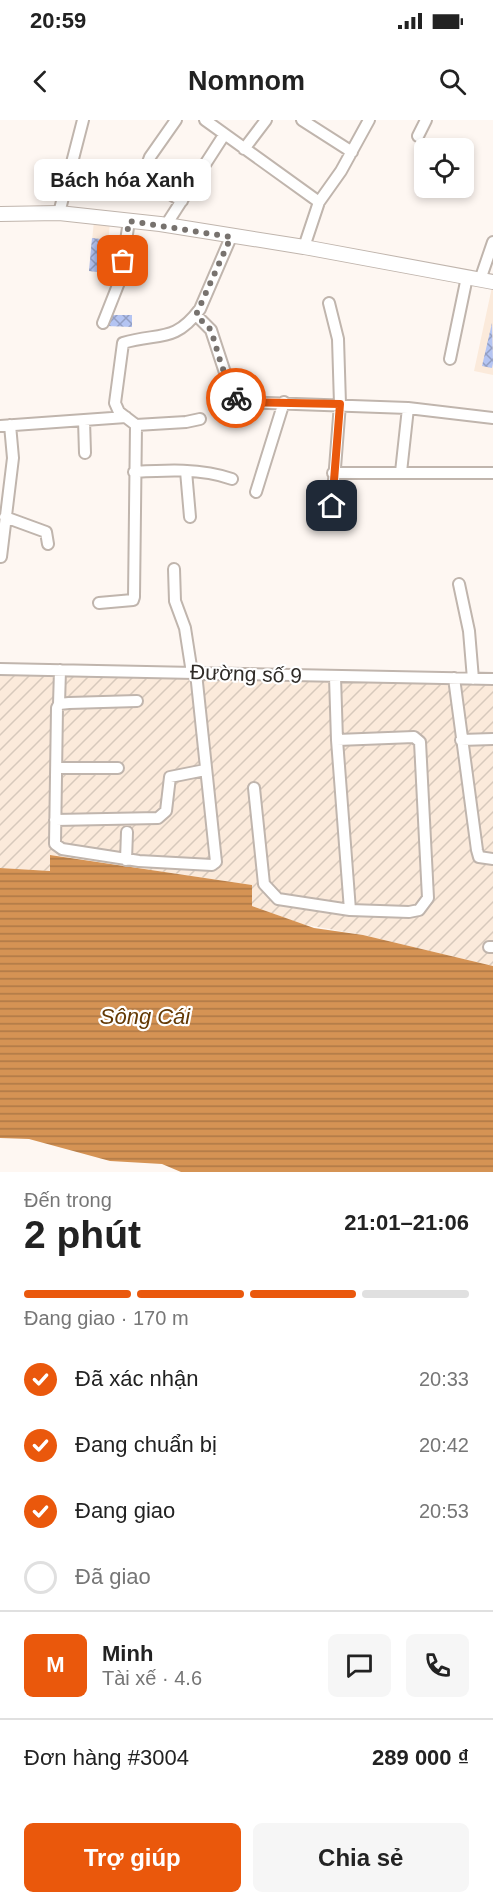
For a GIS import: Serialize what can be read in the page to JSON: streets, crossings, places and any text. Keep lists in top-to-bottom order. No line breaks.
{"streets":{"street":["Đường số 9"]},"water":["Sông Cái"],"places":["Bách hóa Xanh"],"page":{"status":"20:59","header":"Nomnom","bubble":"Bách hóa Xanh","heading":["2 phút","Đến trong","21:01–21:06"],"panel":["Minh","Tài xế · 4.6","Đơn hàng #3004","289 000 ₫"],"bar":"Đang giao · 170 m","list":[["Đã xác nhận","20:33"],["Đang chuẩn bị","20:42"],["Đang giao","20:53"],"Đã giao"],"round":"M","buttons":["Trợ giúp","Chia sẻ"]}}
